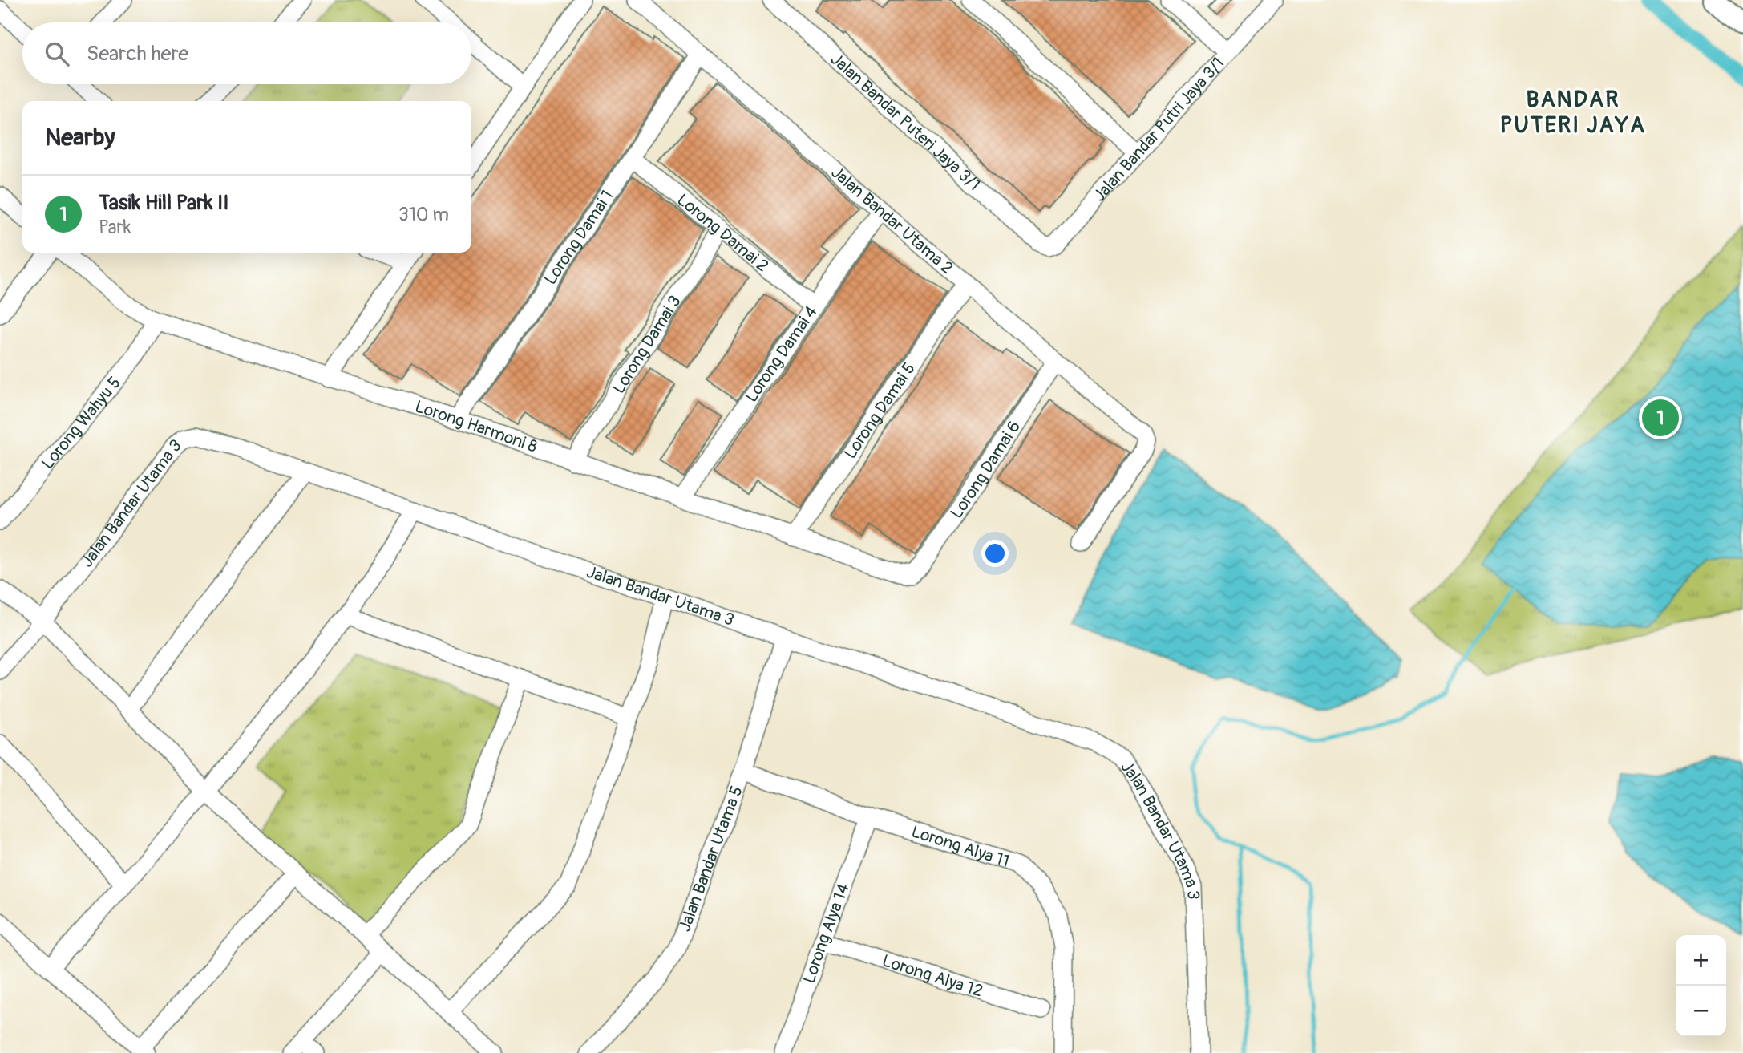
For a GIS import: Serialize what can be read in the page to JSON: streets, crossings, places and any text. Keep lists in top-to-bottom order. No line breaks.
{"streets":{"street":["Jalan Bandar Puteri Jaya 3/1","Jalan Bandar Putri Jaya 3/1","Jalan Bandar Utama 2","Lorong Damai 2","Lorong Damai 1","Lorong Damai 3","Lorong Damai 4","Lorong Damai 5","Lorong Wahyu 5","Lorong Harmoni 8","Lorong Damai 6","Jalan Bandar Utama 3","Lorong Alya 11","Jalan Bandar Utama 5","Lorong Alya 14","Lorong Alya 12"]},"crossings":[["Jalan Bandar Puteri Jaya 3/1","Jalan Bandar Putri Jaya 3/1"],["Jalan Bandar Utama 2","Lorong Damai 1"],["Jalan Bandar Utama 2","Lorong Damai 4"],["Jalan Bandar Utama 2","Lorong Damai 5"],["Jalan Bandar Utama 2","Lorong Damai 6"],["Lorong Damai 2","Lorong Damai 1"],["Lorong Damai 2","Lorong Damai 3"],["Lorong Damai 2","Lorong Damai 4"],["Lorong Damai 1","Lorong Harmoni 8"],["Lorong Damai 3","Lorong Harmoni 8"],["Lorong Damai 4","Lorong Harmoni 8"],["Lorong Damai 5","Lorong Harmoni 8"],["Lorong Wahyu 5","Lorong Harmoni 8"],["Lorong Harmoni 8","Lorong Damai 6"],["Jalan Bandar Utama 3","Jalan Bandar Utama 5"],["Lorong Alya 11","Jalan Bandar Utama 5"],["Lorong Alya 11","Lorong Alya 14"],["Lorong Alya 14","Lorong Alya 12"]],"districts":["BANDAR PUTERI JAYA"],"page":{"search":"Search here","heading":"Nearby","list":[{"mark":"1","name":"Tasik Hill Park II","note":"Park","value":"310 m"}],"pins":"1","map_buttons":["+","−"]}}
